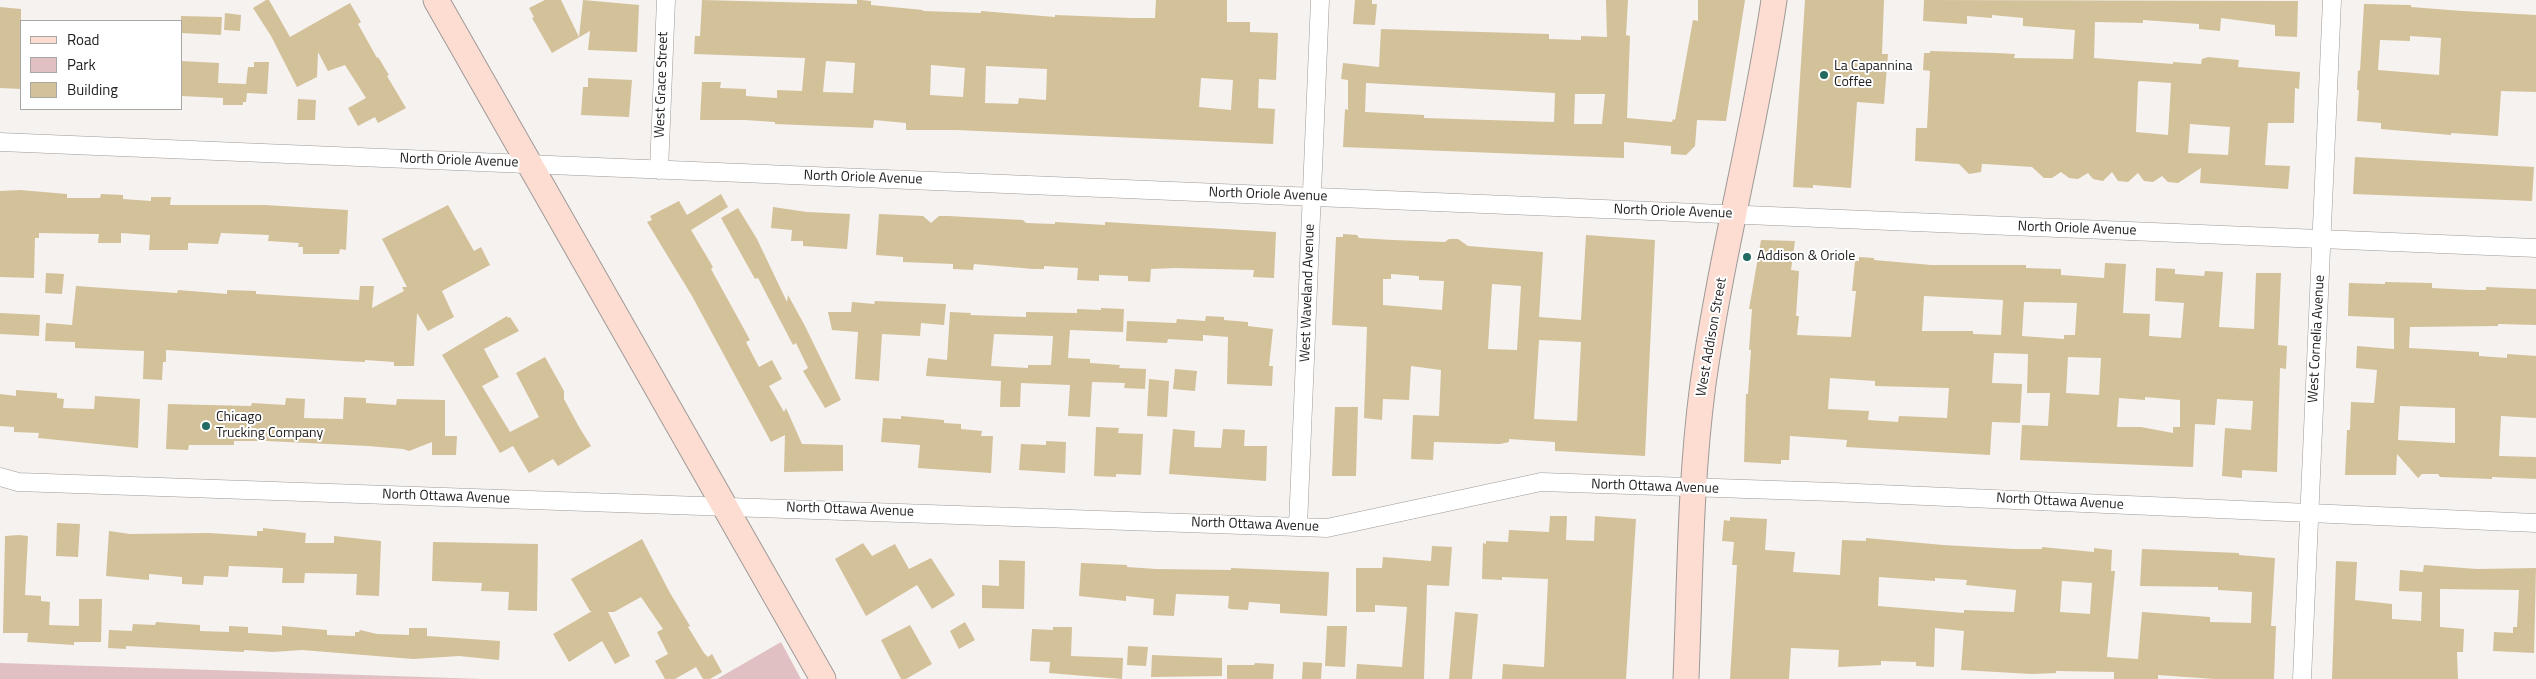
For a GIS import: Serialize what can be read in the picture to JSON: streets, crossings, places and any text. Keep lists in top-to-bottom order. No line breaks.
{"streets":{"main road":["West Addison Street"],"street":["West Grace Street","North Oriole Avenue","West Waveland Avenue","West Cornelia Avenue","North Ottawa Avenue"]},"crossings":[["West Grace Street","North Oriole Avenue"],["North Oriole Avenue","West Waveland Avenue"],["North Oriole Avenue","West Addison Street"],["North Oriole Avenue","West Cornelia Avenue"],["West Waveland Avenue","North Ottawa Avenue"],["West Addison Street","North Ottawa Avenue"],["West Cornelia Avenue","North Ottawa Avenue"]],"places":["La Capannina Coffee","Addison & Oriole","Chicago Trucking Company"],"legend":["Road","Park","Building"]}
